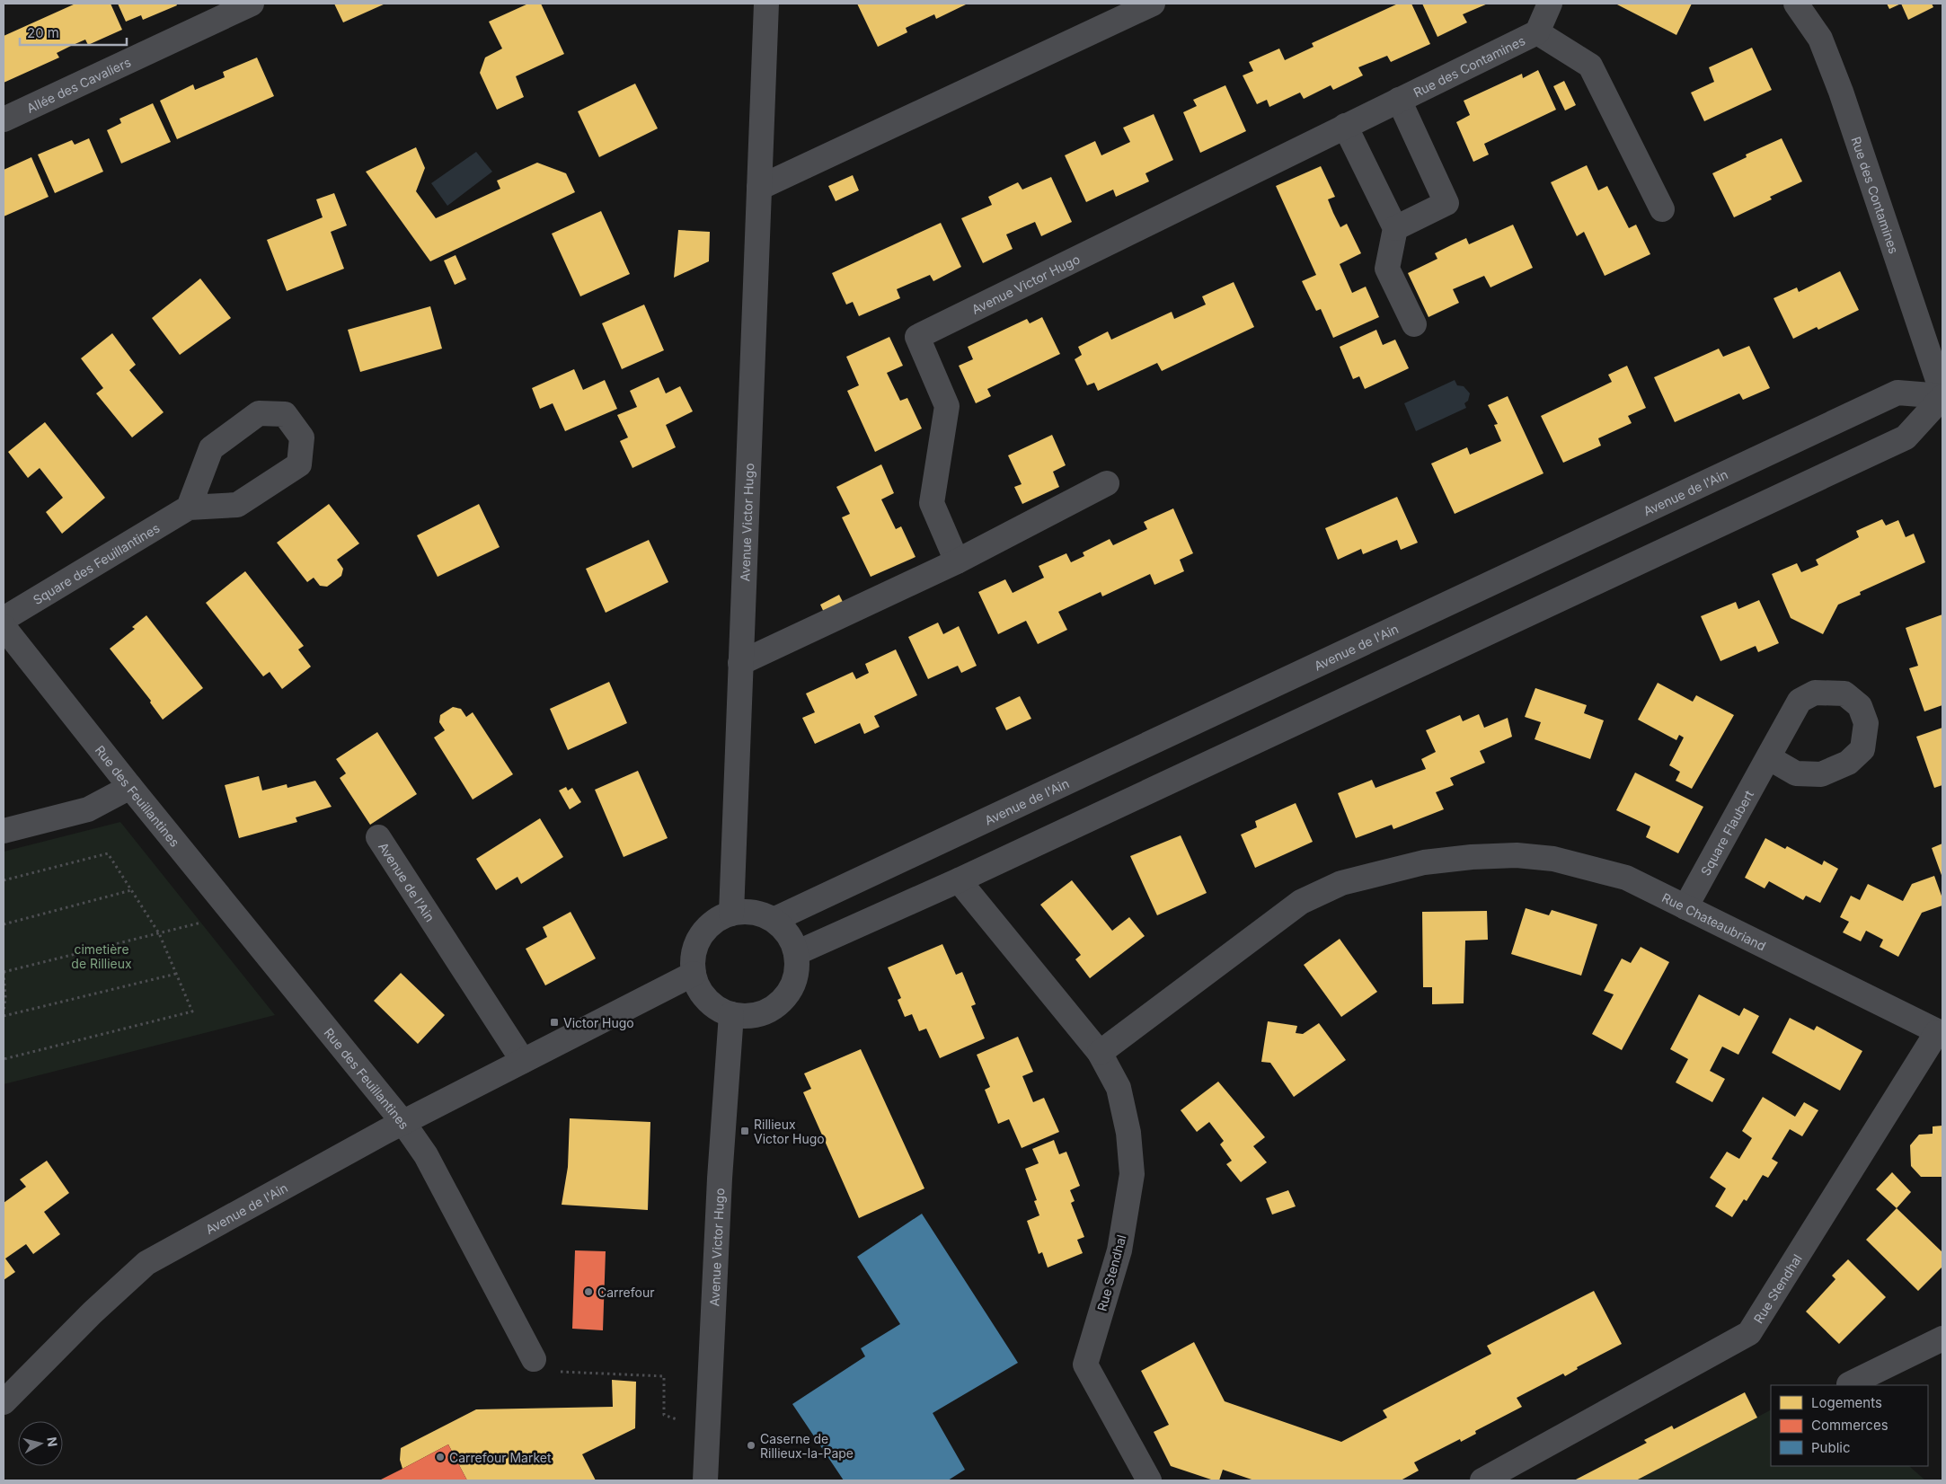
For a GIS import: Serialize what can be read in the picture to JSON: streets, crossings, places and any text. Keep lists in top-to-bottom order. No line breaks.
{"streets":{"street":["Rue des Contamines","Allée des Cavaliers","Avenue Victor Hugo","Avenue de l'Ain","Square des Feuillantines","Rue des Feuillantines","Square Flaubert","Rue Chateaubriand","Rue Stendhal"]},"crossings":[["Rue des Contamines","Avenue Victor Hugo"],["Rue des Contamines","Avenue de l'Ain"],["Avenue Victor Hugo","Avenue de l'Ain"],["Avenue de l'Ain","Rue des Feuillantines"],["Square Flaubert","Rue Chateaubriand"],["Rue Chateaubriand","Rue Stendhal"]],"parks":["cimetière de Rillieux"],"places":{"transit":["Victor Hugo","Rillieux Victor Hugo"],"other":["Carrefour","Caserne de Rillieux-la-Pape","Carrefour Market"]},"legend":["Logements","Commerces","Public"],"scale_bar":"20 m","north":"right"}
